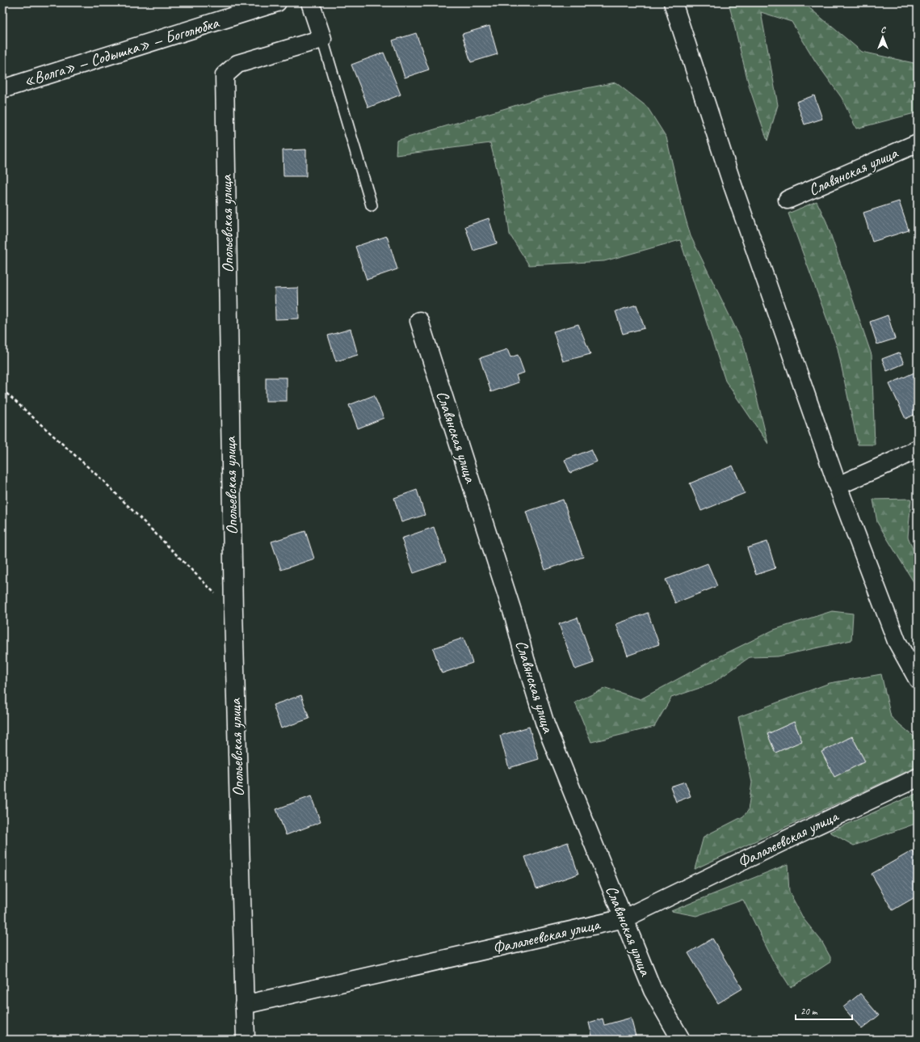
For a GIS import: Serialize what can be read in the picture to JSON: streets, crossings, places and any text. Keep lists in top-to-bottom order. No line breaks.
{"streets":{"street":["«Волга» — Содышка» — Боголюбка","Славянская улица","Опольевская улица","Фалалеевская улица"]},"crossings":[["Славянская улица","Фалалеевская улица"],["Опольевская улица","Фалалеевская улица"]],"scale_bar":"20 m","north":"top"}
